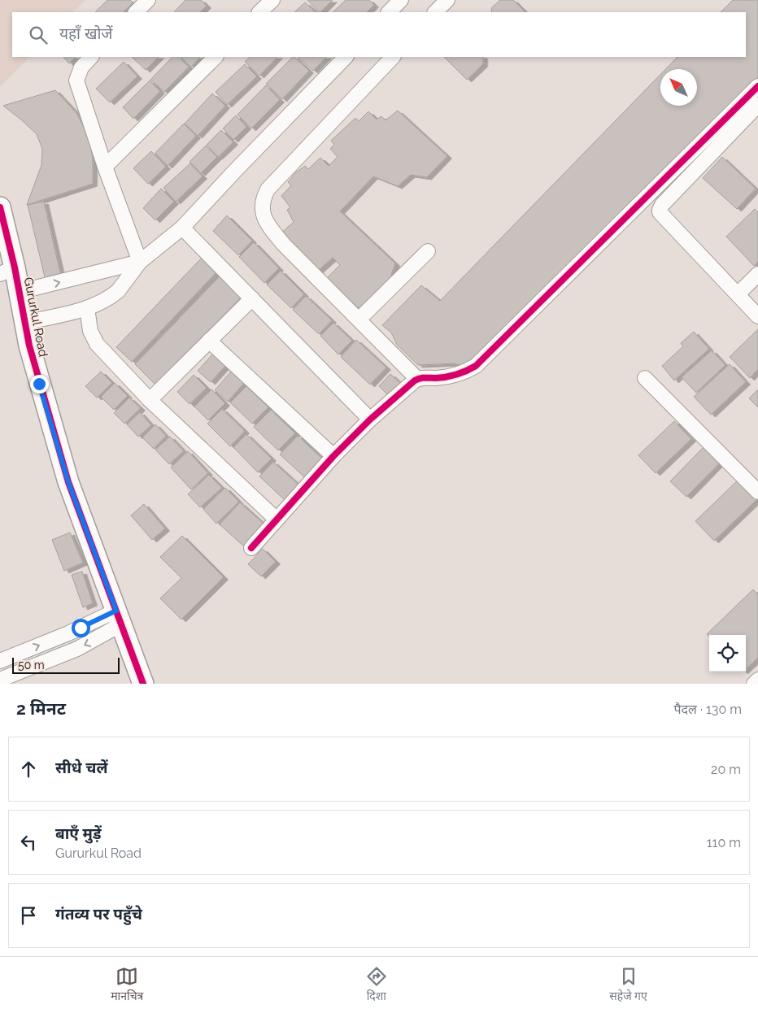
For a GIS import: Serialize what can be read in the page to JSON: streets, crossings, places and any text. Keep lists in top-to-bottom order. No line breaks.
{"streets":{"street":["Gururkul Road"]},"scale_bar":"50 m","north":"top left","page":{"search":"यहाँ खोजें","scale":"50 m","heading":["2 मिनट","पैदल · 130 m"],"list":[["सीधे चलें","20 m"],["बाएँ मुड़ें","Gururkul Road","110 m"],"गंतव्य पर पहुँचे"],"nav":["मानचित्र","दिशा","सहेजे गए"]}}
